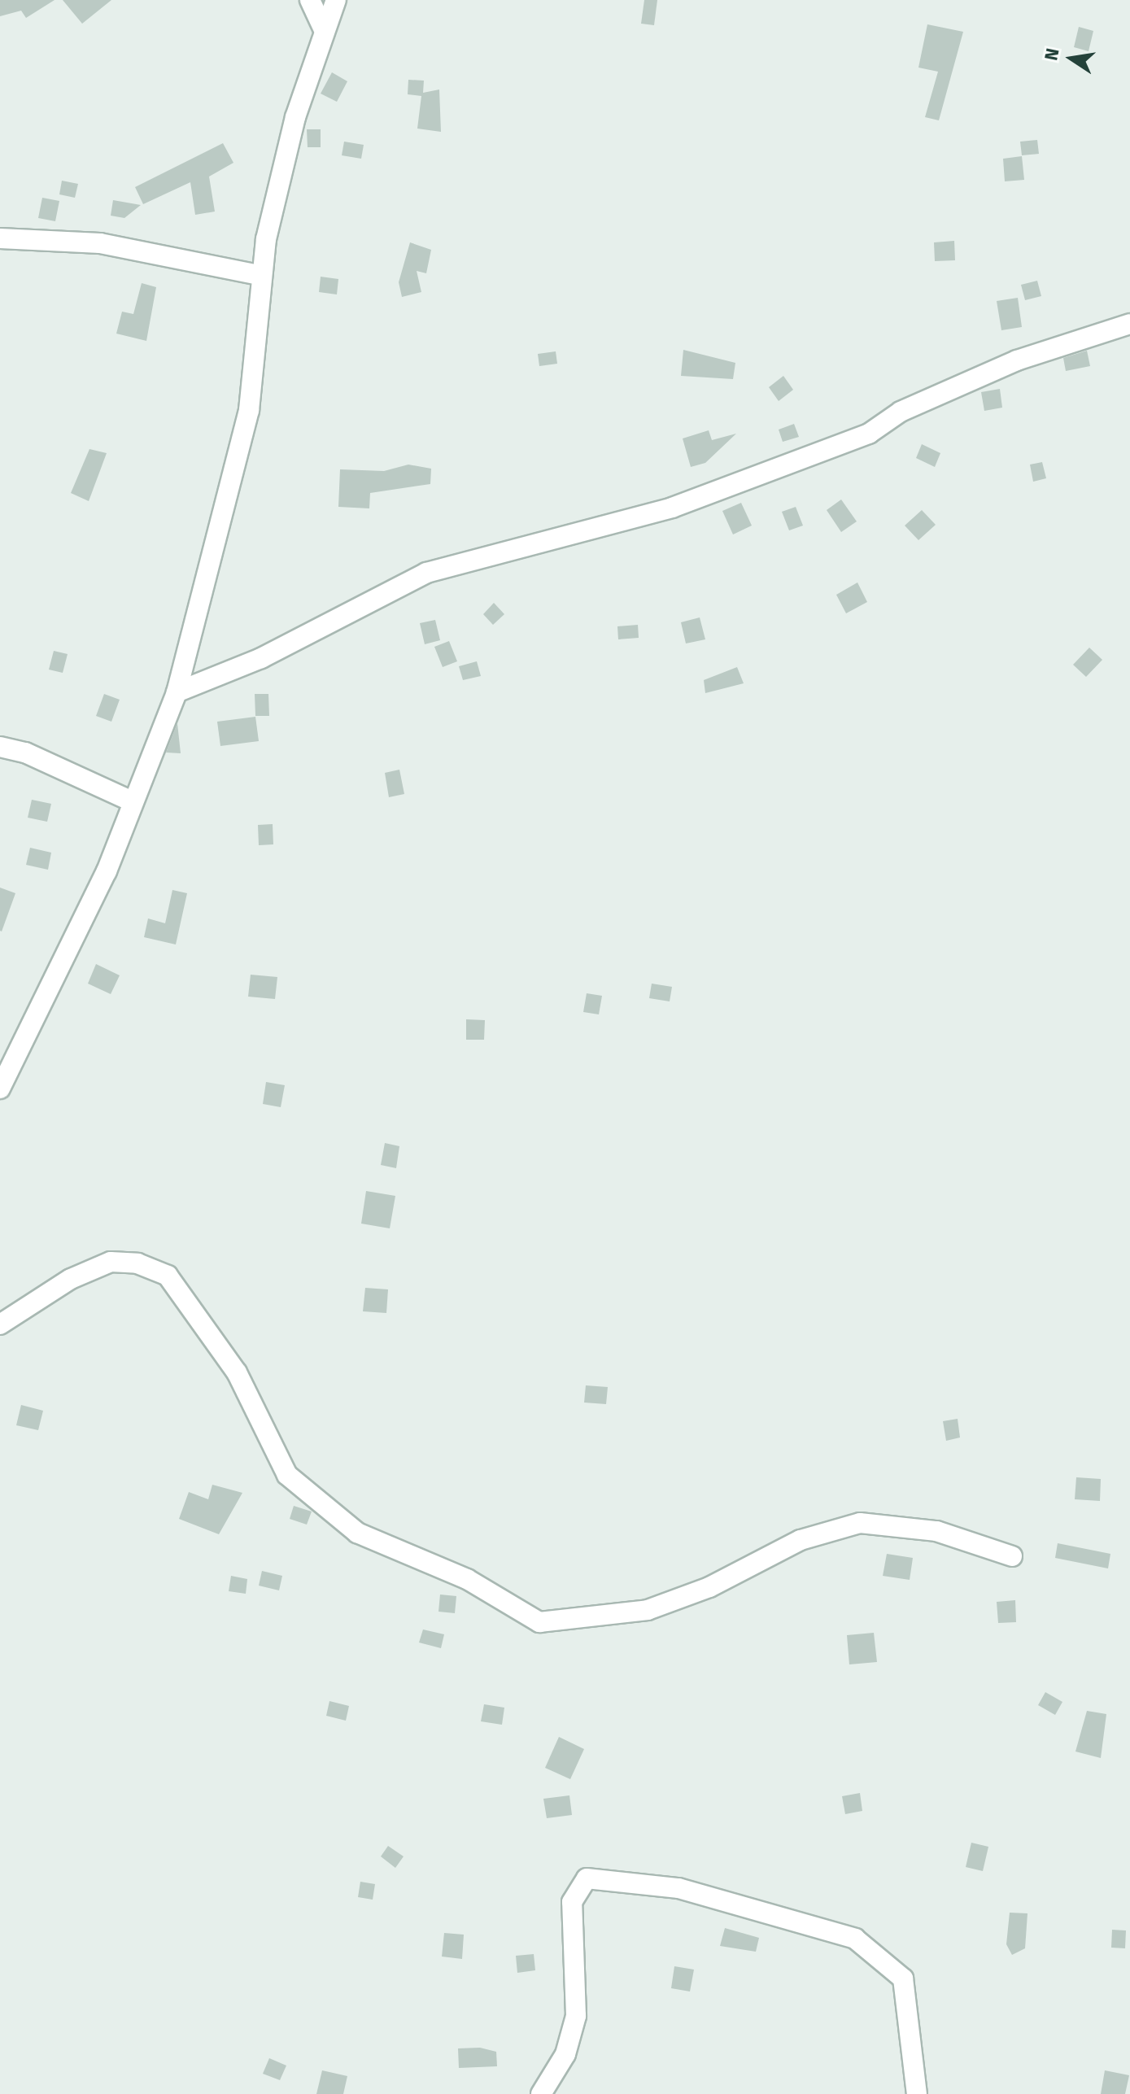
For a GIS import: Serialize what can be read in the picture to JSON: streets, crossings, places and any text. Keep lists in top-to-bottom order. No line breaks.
{"north":"left"}
